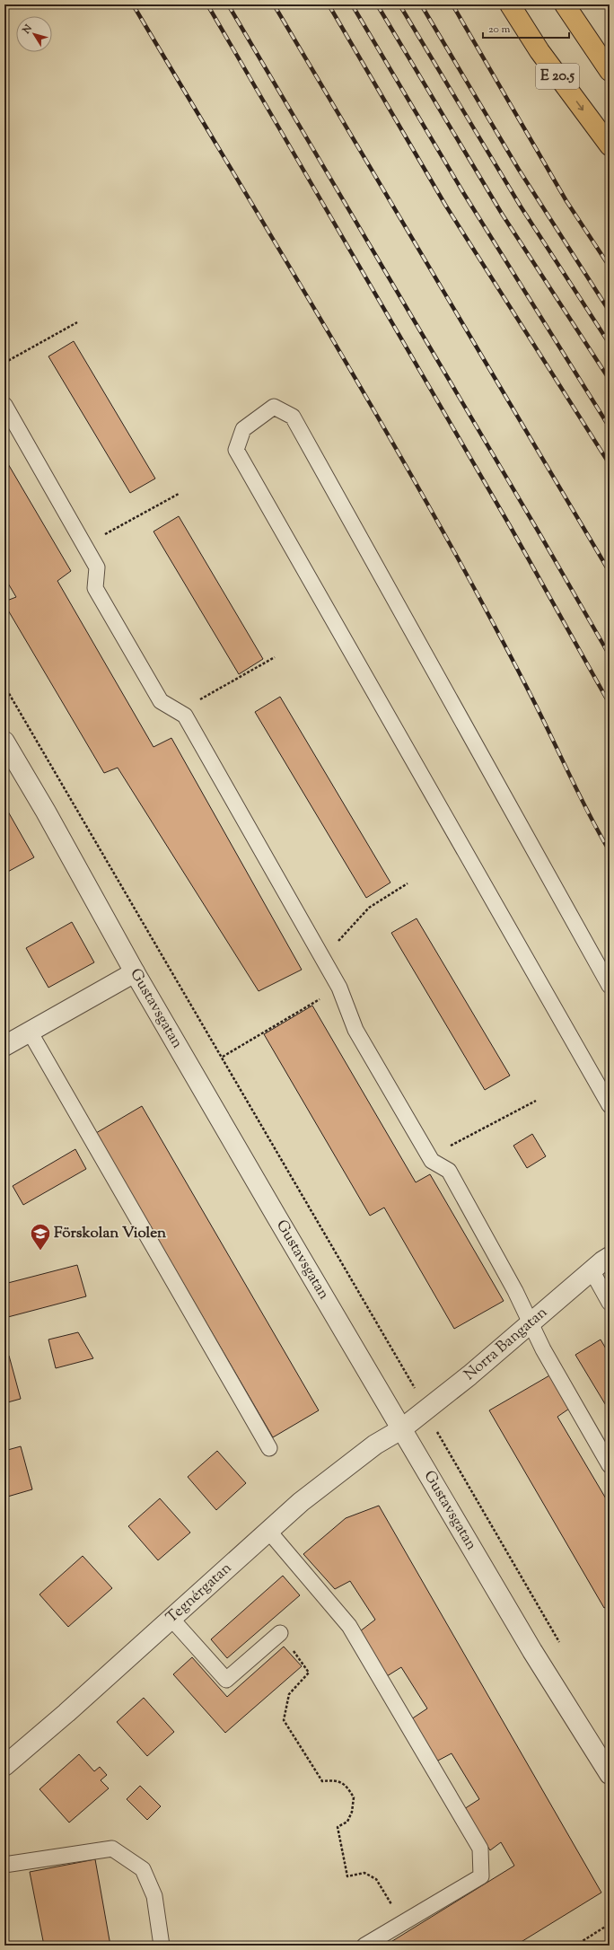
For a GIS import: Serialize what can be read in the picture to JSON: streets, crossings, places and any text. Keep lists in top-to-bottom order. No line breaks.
{"streets":{"main road":["E 20.5"],"street":["Gustavsgatan","Norra Bangatan","Tegnérgatan"]},"crossings":[["Gustavsgatan","Norra Bangatan"],["Gustavsgatan","Tegnérgatan"],["Norra Bangatan","Tegnérgatan"]],"places":{"school or university":["Förskolan Violen"]},"scale_bar":"20 m","north":"top left"}
